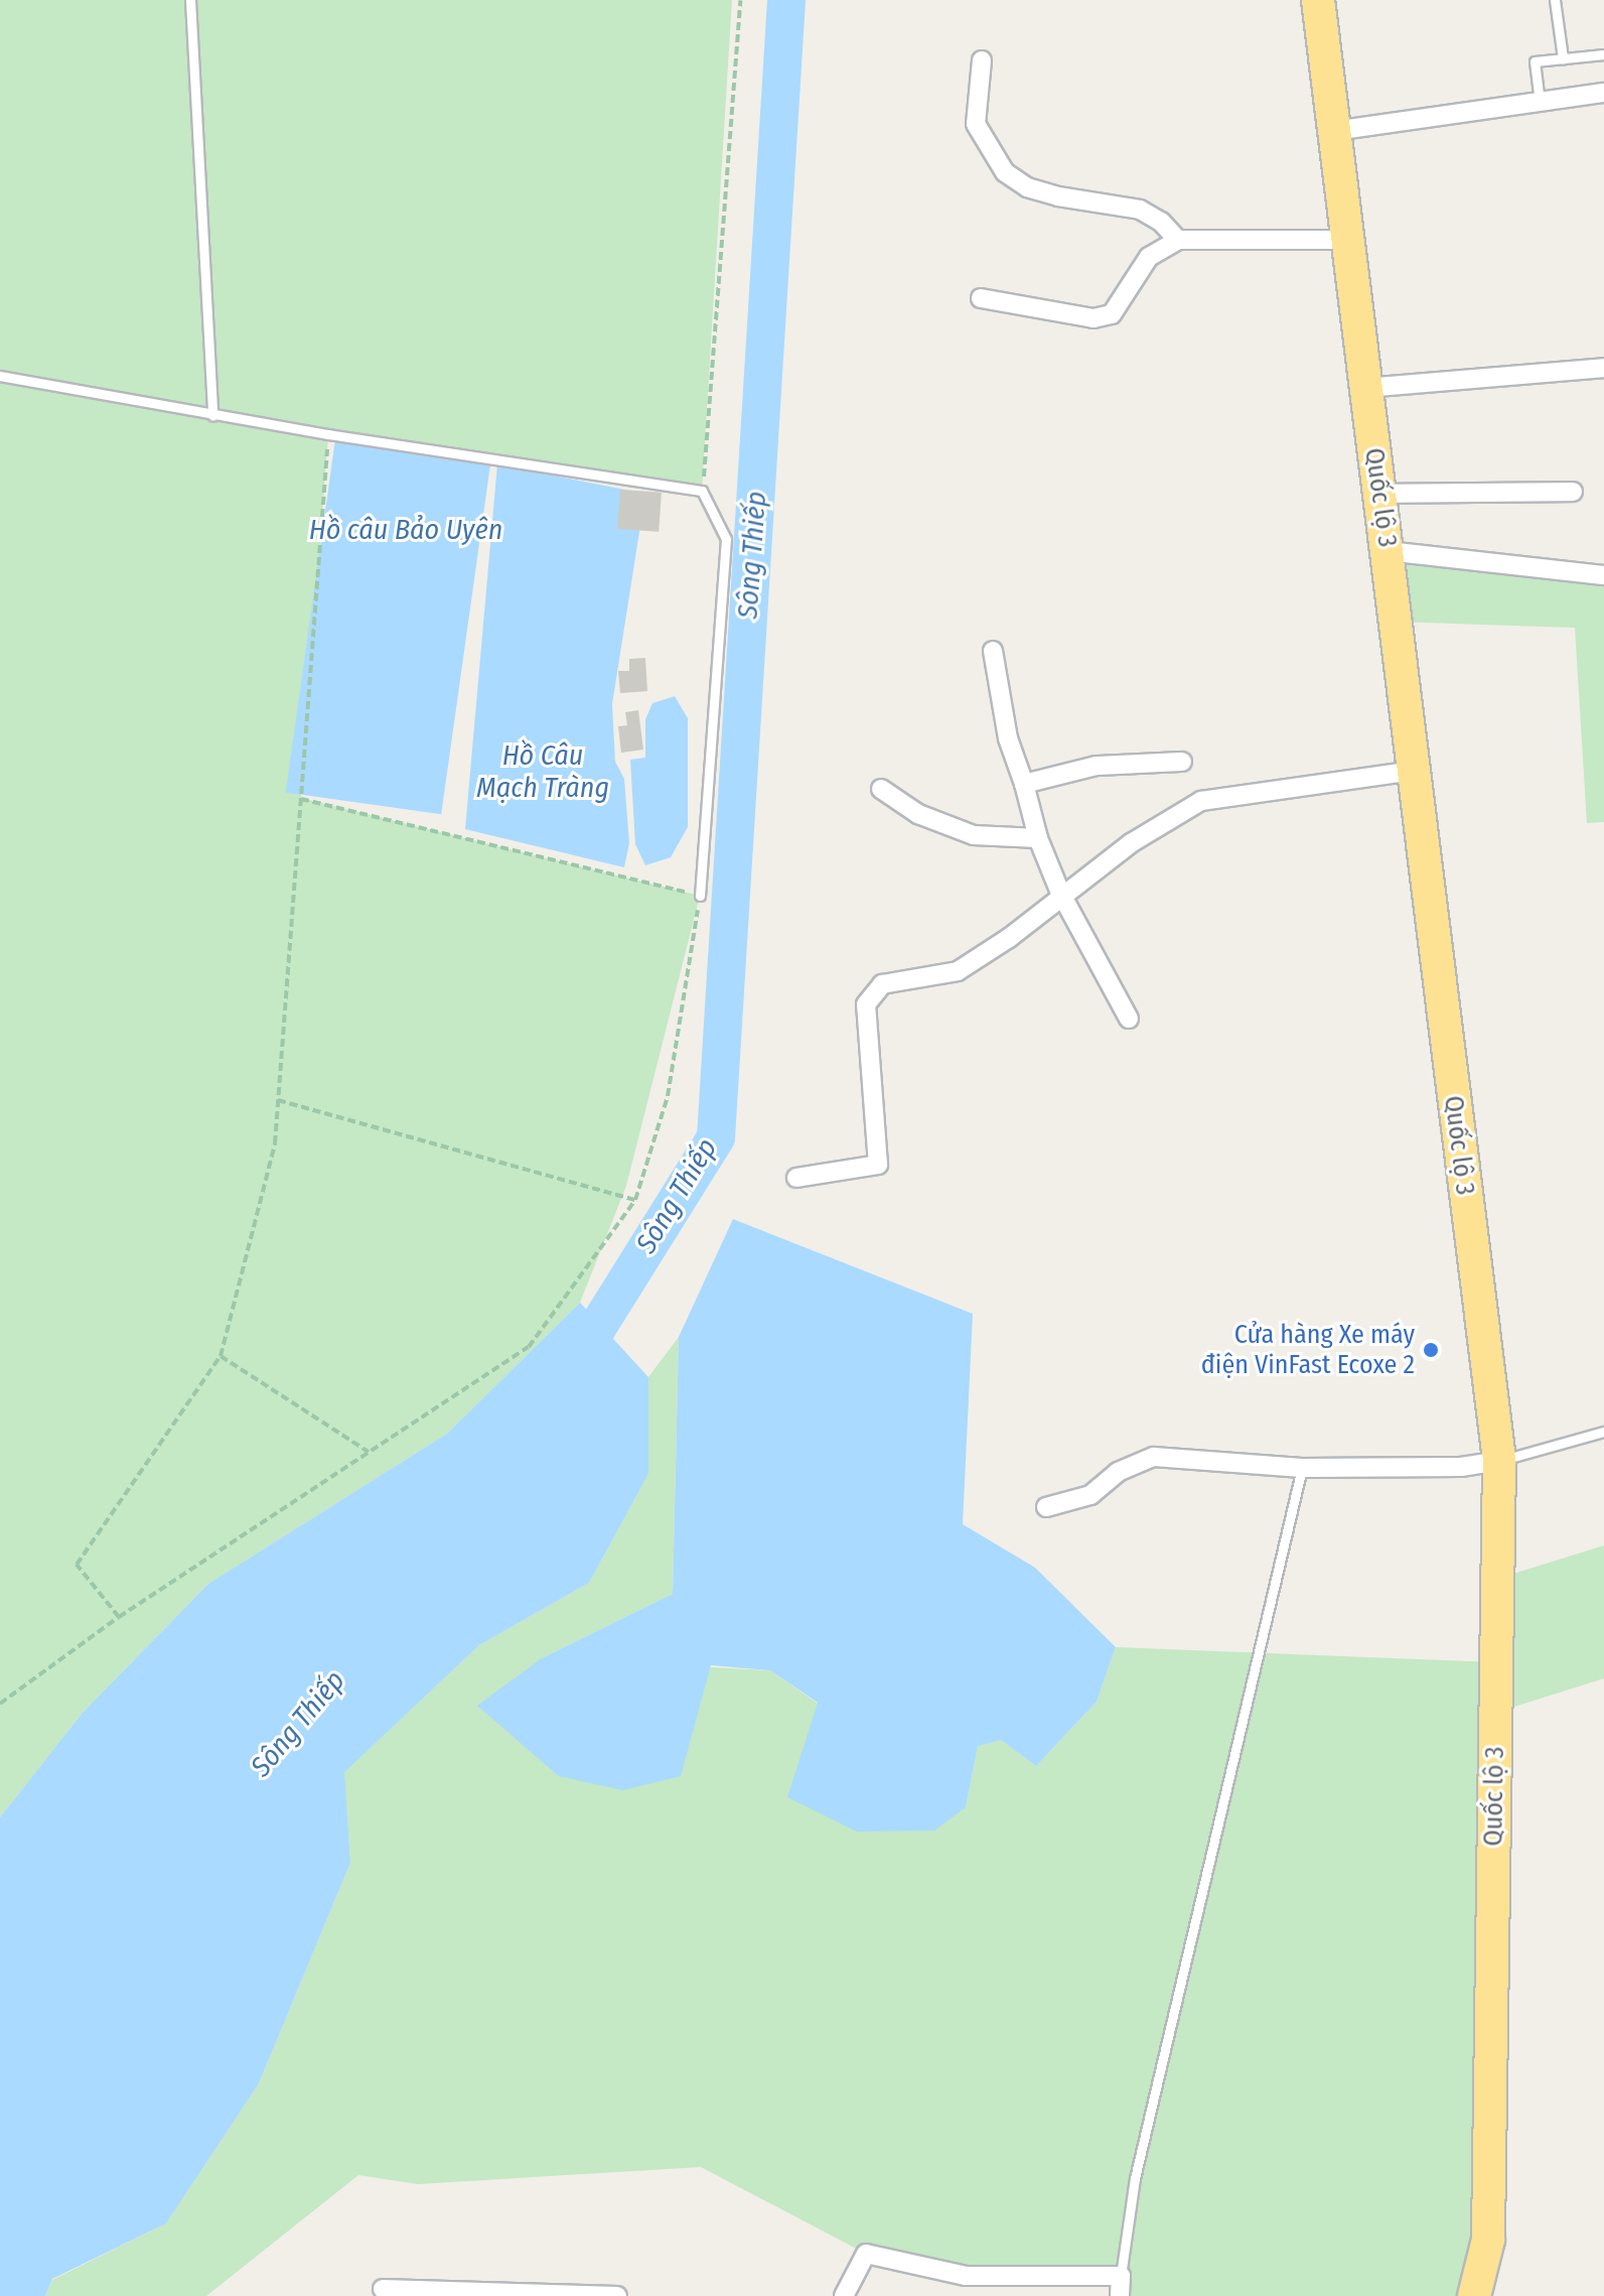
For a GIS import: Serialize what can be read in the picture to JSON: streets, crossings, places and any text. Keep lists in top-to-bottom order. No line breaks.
{"streets":{"highway":["Quốc lộ 3"]},"water":["Hồ câu Bảo Uyên","Sông Thiếp","Hồ Câu Mạch Tràng"],"places":["Cửa hàng Xe máy điện VinFast Ecoxe 2"]}
